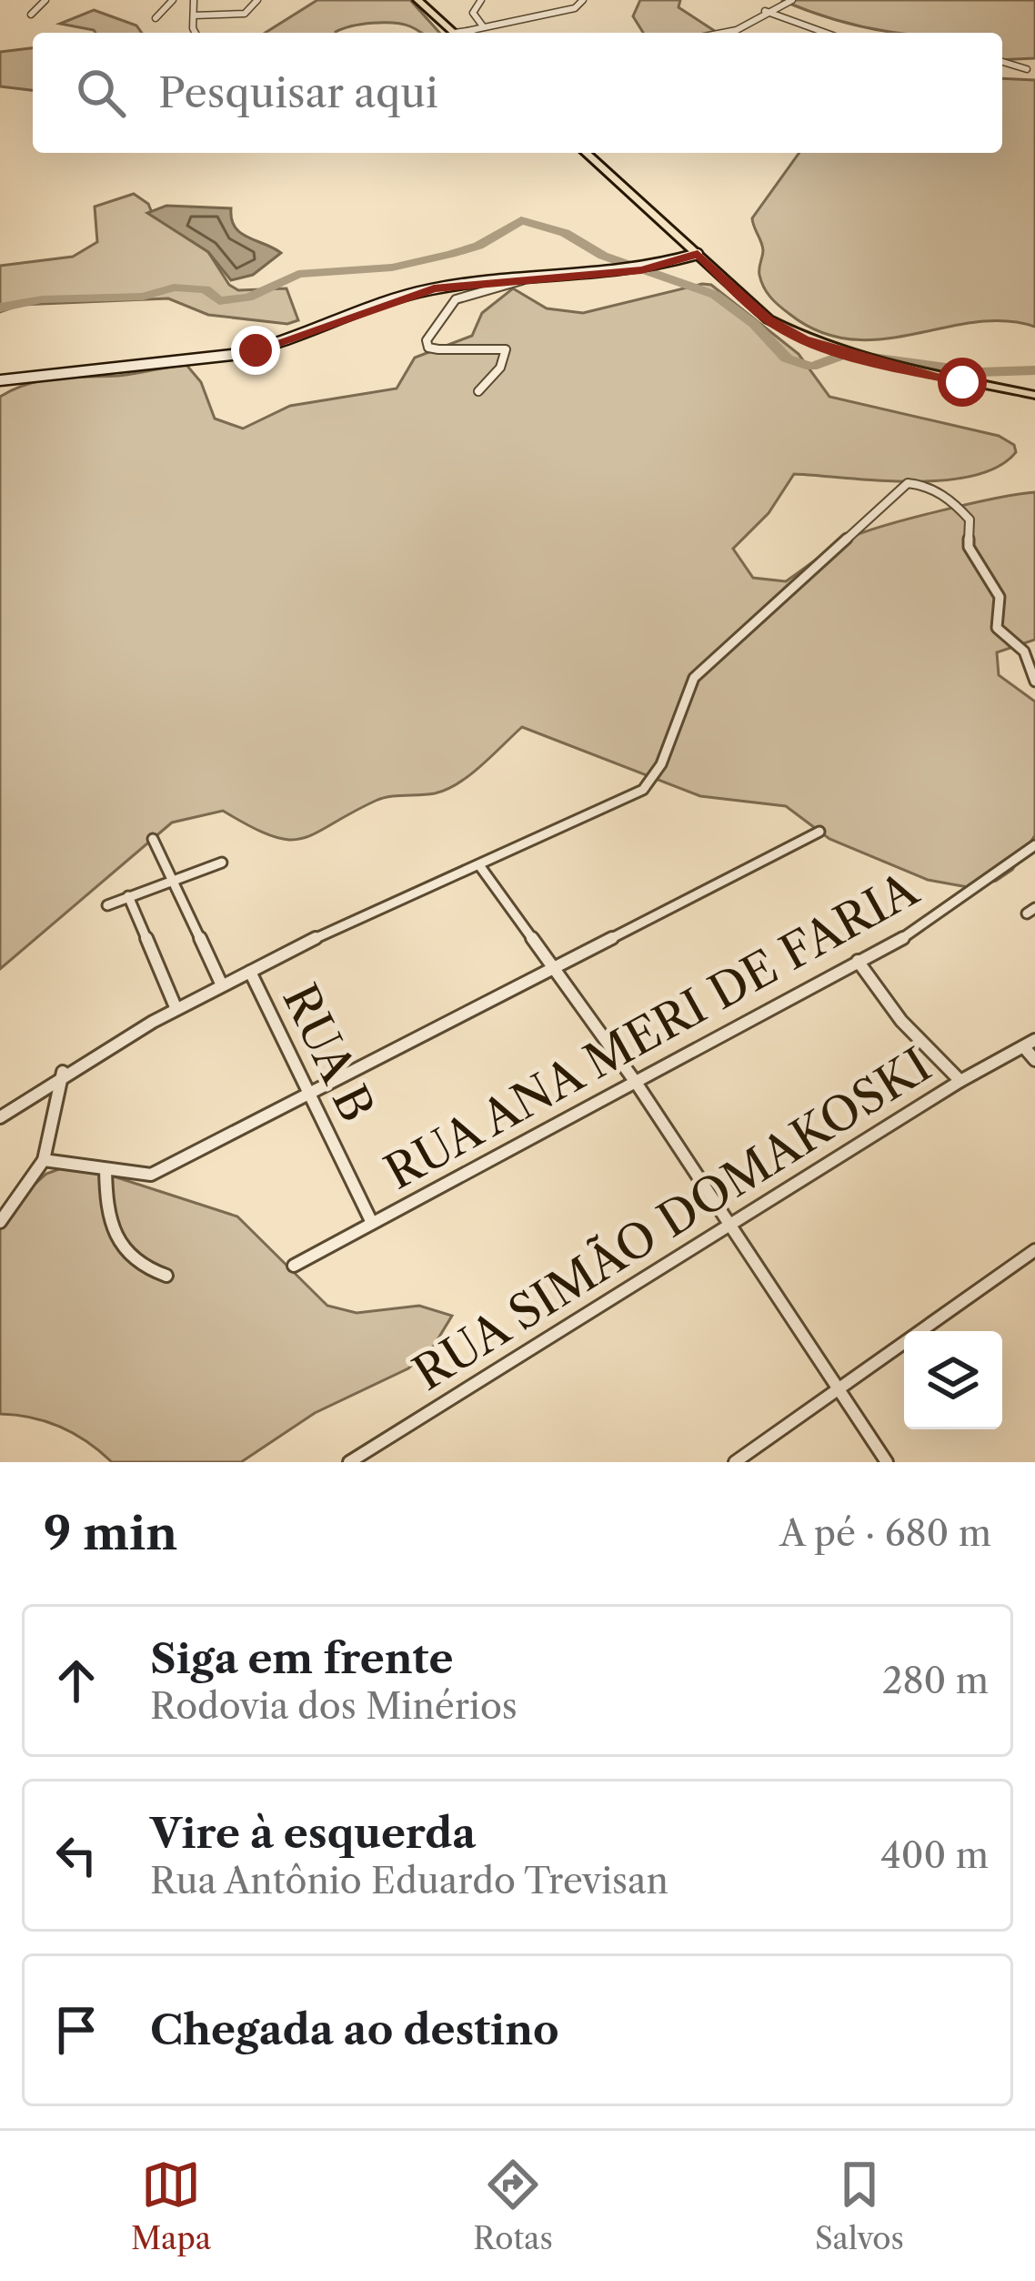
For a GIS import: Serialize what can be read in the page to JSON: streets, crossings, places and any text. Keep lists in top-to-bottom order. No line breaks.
{"streets":{"street":["RUA ANA MERI DE FARIA","RUA B","RUA SIMÃO DOMAKOSKI"]},"crossings":[["RUA ANA MERI DE FARIA","RUA B"]],"page":{"search":"Pesquisar aqui","heading":["9 min","A pé · 680 m"],"list":[["Siga em frente","Rodovia dos Minérios","280 m"],["Vire à esquerda","Rua Antônio Eduardo Trevisan","400 m"],"Chegada ao destino"],"nav":["Mapa","Rotas","Salvos"]}}
